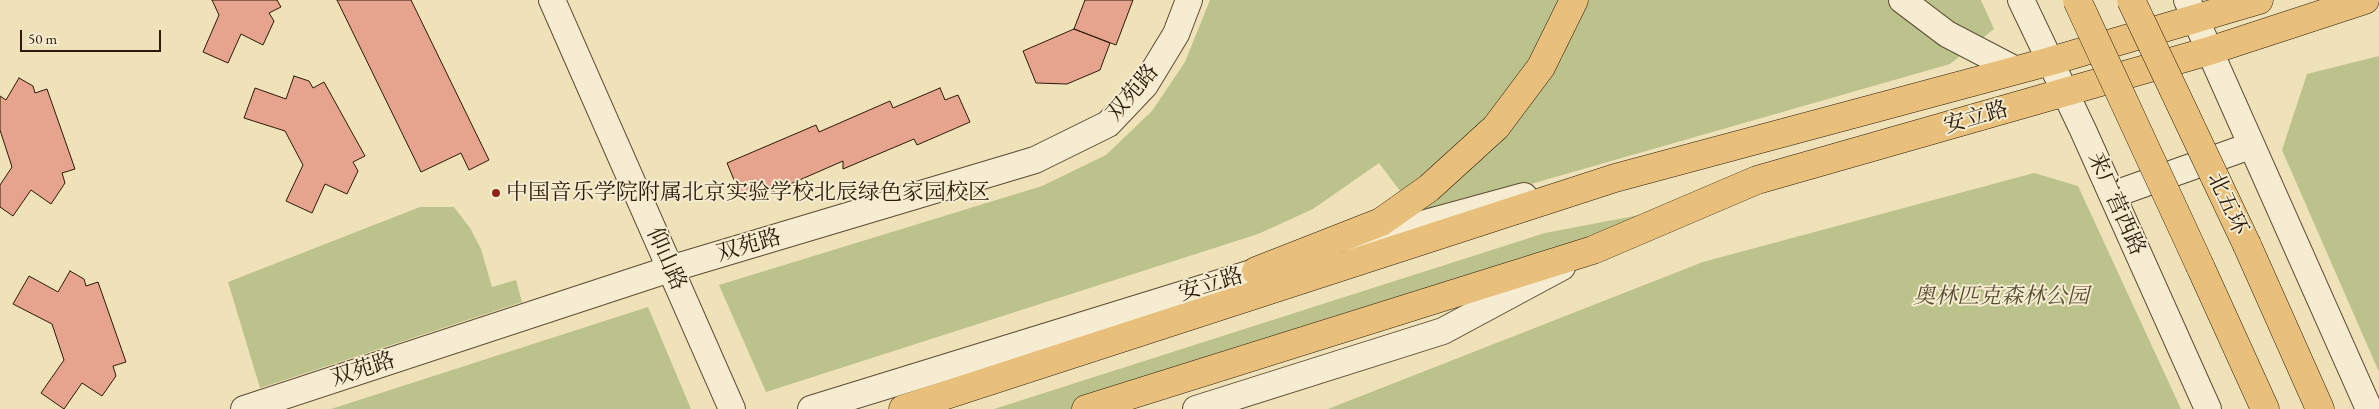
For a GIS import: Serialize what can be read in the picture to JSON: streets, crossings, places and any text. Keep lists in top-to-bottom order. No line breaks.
{"streets":{"main road":["安立路","北五环"],"street":["双苑路","来广营西路","仰山路"]},"crossings":[["双苑路","仰山路"],["安立路","来广营西路"]],"parks":["奥林匹克森林公园"],"places":["中国音乐学院附属北京实验学校北辰绿色家园校区"],"scale_bar":"50 m"}
